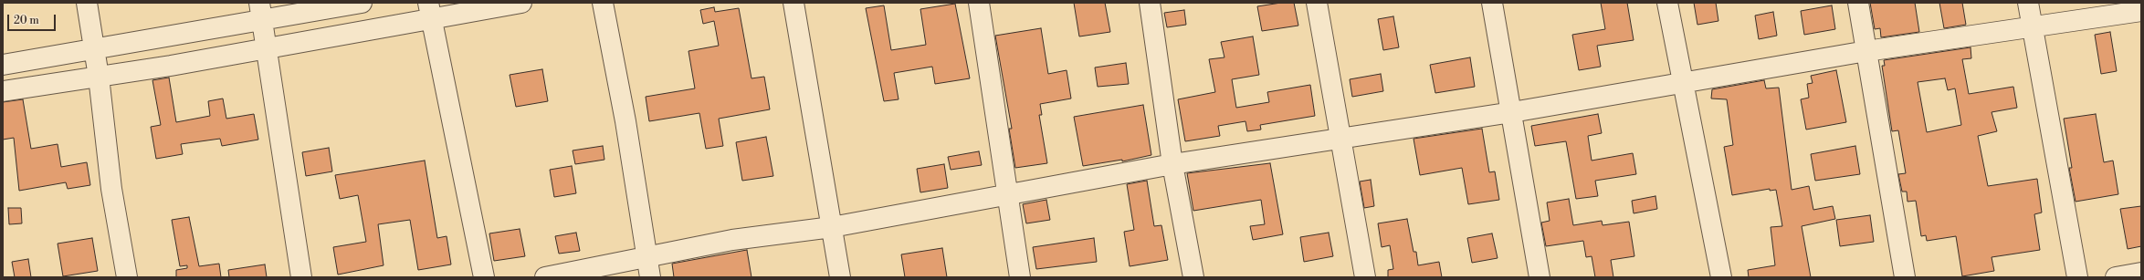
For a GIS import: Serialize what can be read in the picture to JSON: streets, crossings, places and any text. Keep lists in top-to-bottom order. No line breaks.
{"scale_bar":"20 m"}
